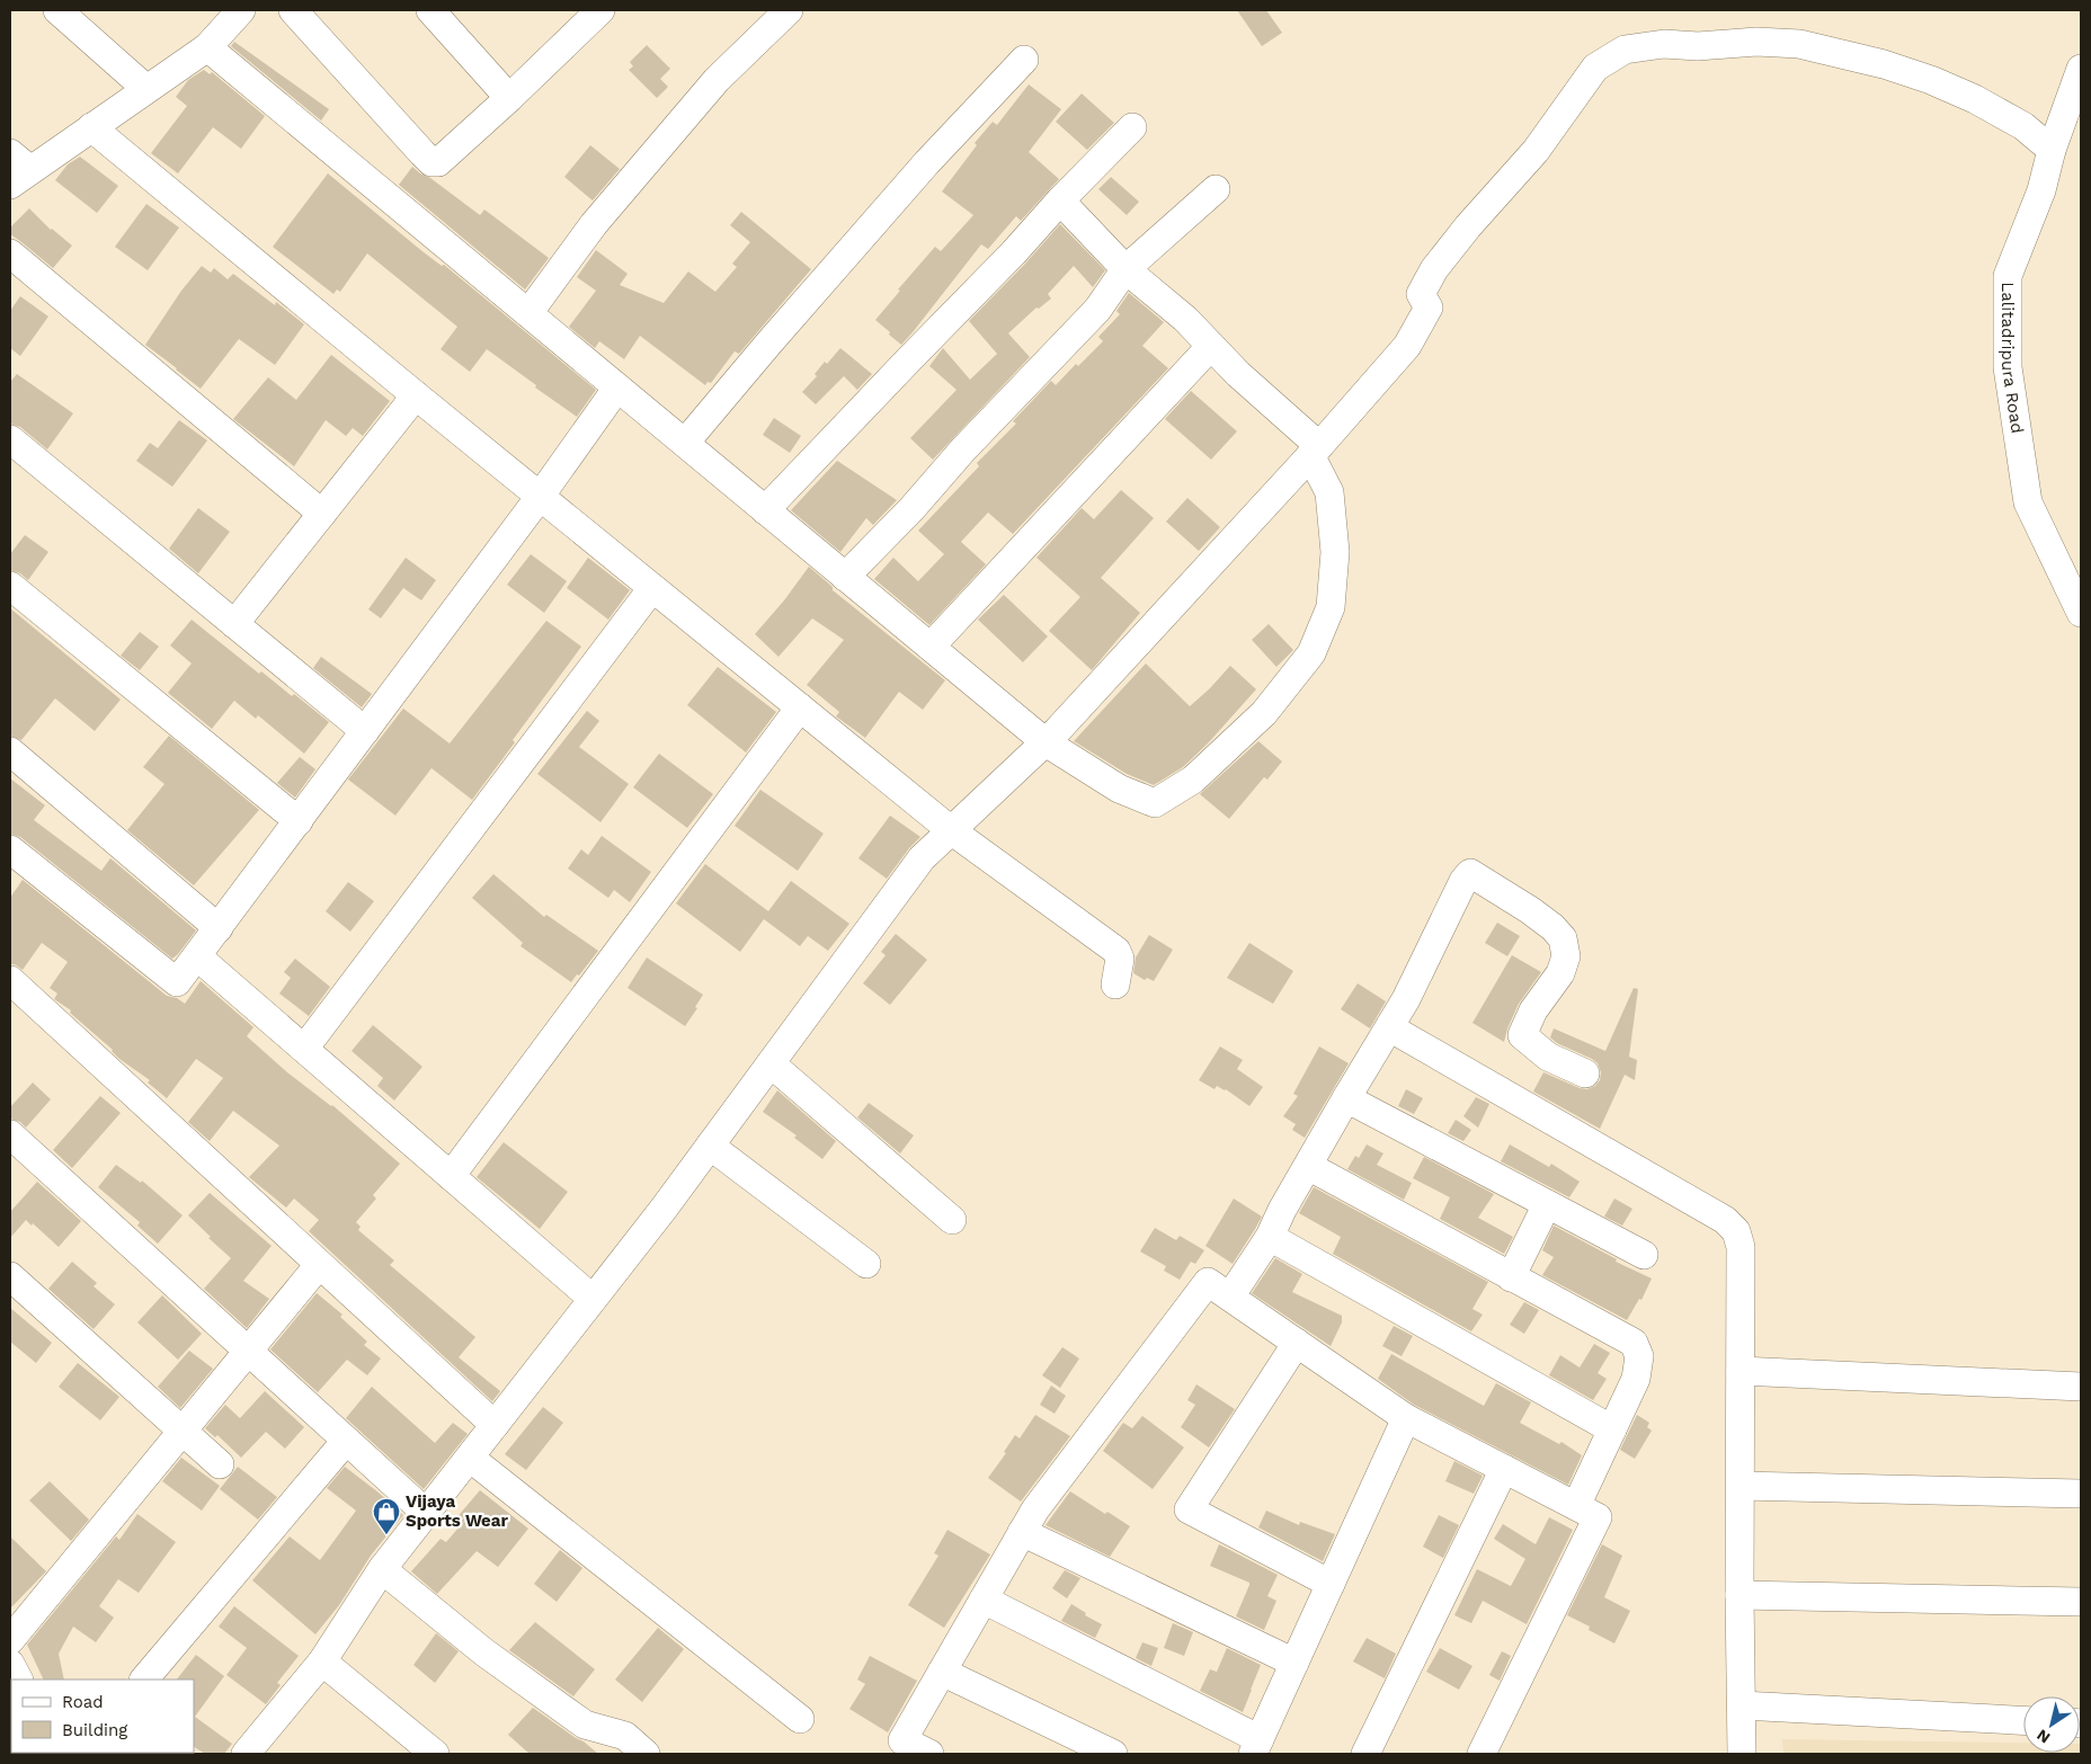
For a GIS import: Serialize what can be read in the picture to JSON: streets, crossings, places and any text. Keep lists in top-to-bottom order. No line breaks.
{"streets":{"street":["Lalitadripura Road"]},"places":{"shop":["Vijaya Sports Wear"]},"legend":["Road","Building"],"north":"bottom left"}
